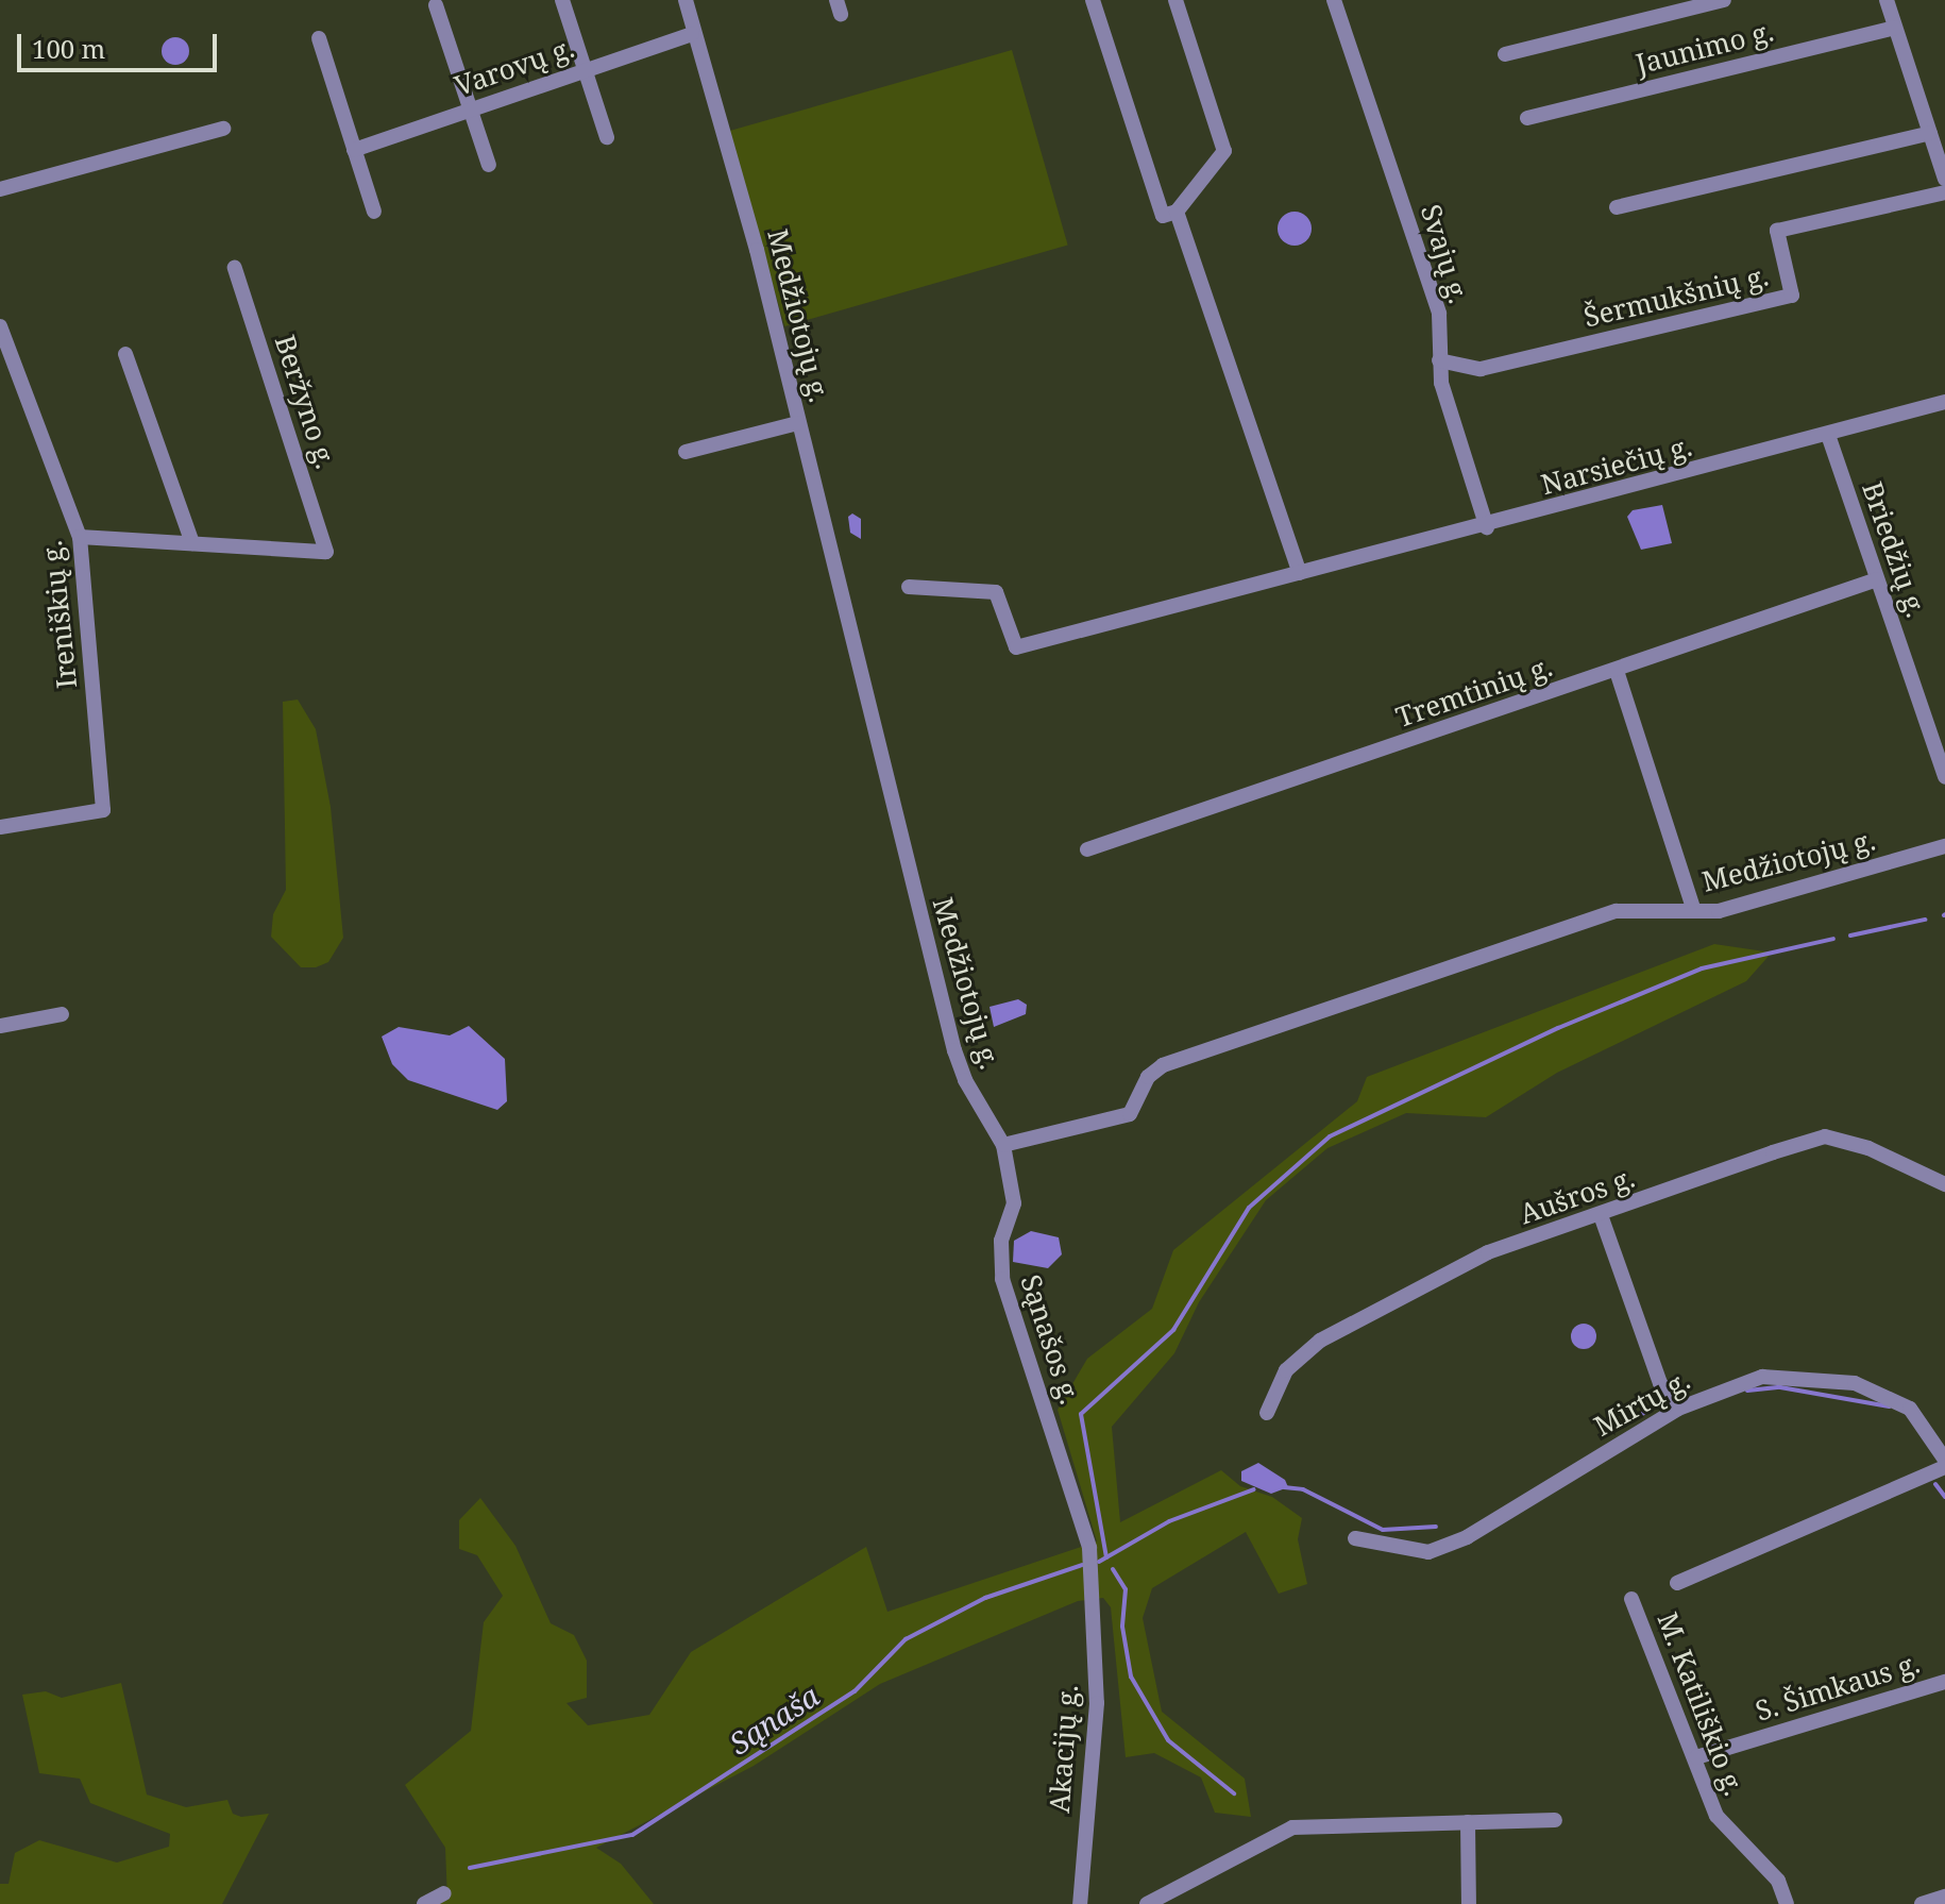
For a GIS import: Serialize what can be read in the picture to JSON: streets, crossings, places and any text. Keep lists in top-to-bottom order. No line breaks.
{"streets":{"street":["Jaunimo g.","Varovų g.","Svajų g.","Šermukšnių g.","Medžiotojų g.","Beržyno g.","Narsiečių g.","Briedžių g.","Ireniškių g.","Tremtinių g.","Aušros g.","Sąnašos g.","Mirtų g.","S. Šimkaus g.","M. Katiliškio g.","Akacijų g."]},"crossings":[["Varovų g.","Medžiotojų g."],["Svajų g.","Šermukšnių g."],["Svajų g.","Narsiečių g."],["Medžiotojų g.","Sąnašos g."],["Narsiečių g.","Briedžių g."],["Briedžių g.","Tremtinių g."],["Sąnašos g.","Akacijų g."],["S. Šimkaus g.","M. Katiliškio g."]],"water":["Sąnaša"],"scale_bar":"100 m"}
